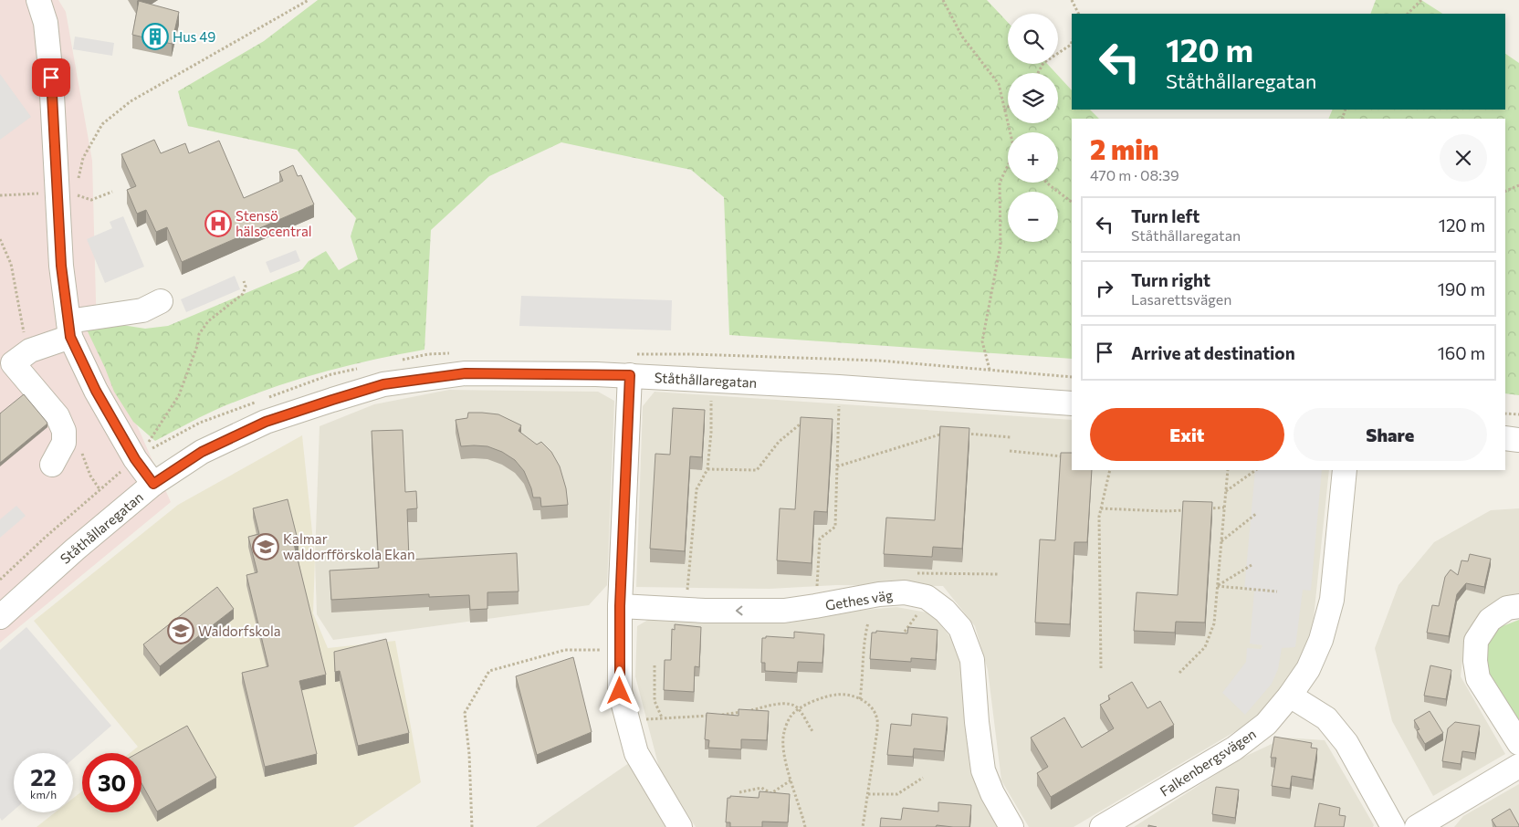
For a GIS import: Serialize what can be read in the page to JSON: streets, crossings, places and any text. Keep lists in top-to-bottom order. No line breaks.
{"streets":{"street":["Ståthållaregatan","Gethes väg","Falkenbergsvägen"]},"places":{"building":["Hus 49"],"hospital":["Stensö hälsocentral"],"school or university":["Kalmar waldorfförskola Ekan","Waldorfskola"]},"page":{"map_buttons":["+","−"],"turn":["120 m","Ståthållaregatan"],"heading":["2 min","470 m · 08:39"],"list":[{"name":"Turn left","note":"Ståthållaregatan","value":"120 m"},{"name":"Turn right","note":"Lasarettsvägen","value":"190 m"},{"name":"Arrive at destination","value":"160 m"}],"buttons":["Exit","Share"],"speed":"22 km/h","limit":"30"}}
